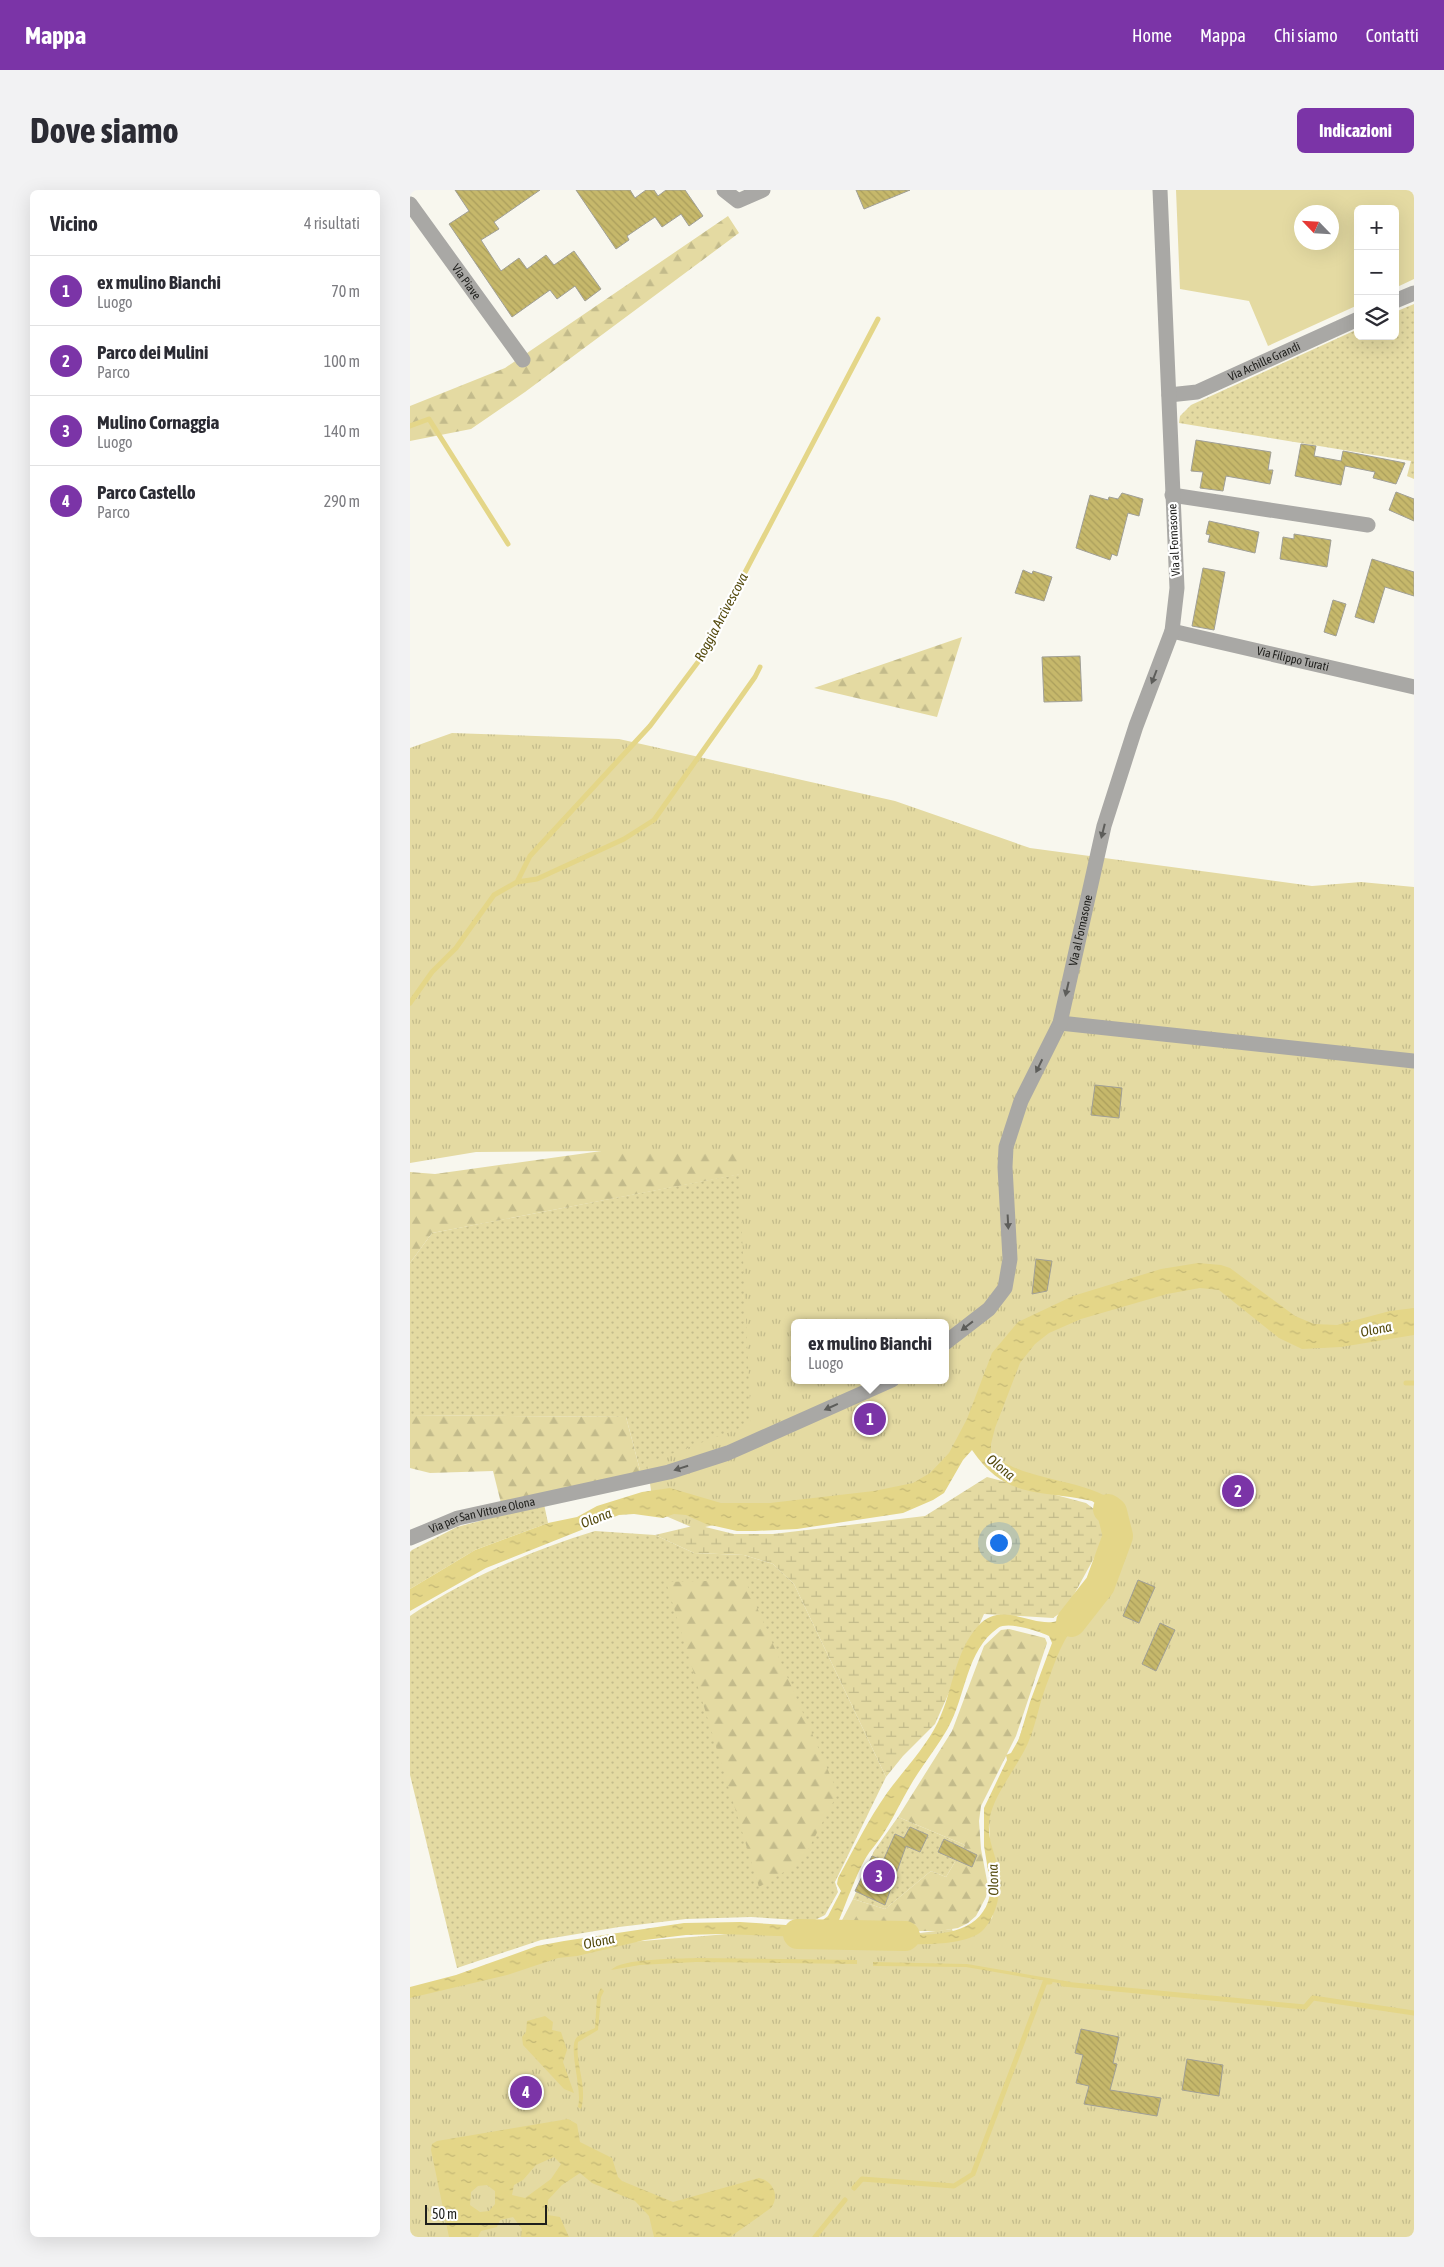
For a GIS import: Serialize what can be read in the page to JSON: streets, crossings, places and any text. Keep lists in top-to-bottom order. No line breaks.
{"streets":{"street":["Via Piave","Via Achille Grandi","Via al Fornasone","Via Filippo Turati","Via per San Vittore Olona"]},"crossings":[["Via Achille Grandi","Via al Fornasone"],["Via al Fornasone","Via Filippo Turati"]],"one_way":["Via al Fornasone","Via per San Vittore Olona"],"water":["Roggia Arcivescova","Olona"],"scale_bar":"50 m","north":"top left","page":{"header":"Mappa","nav":["Home","Mappa","Chi siamo","Contatti"],"buttons":"Indicazioni","title":"Dove siamo","heading":["Vicino","4 risultati"],"map_buttons":["+","−"],"list":[{"mark":"1","name":"ex mulino Bianchi","note":"Luogo","value":"70 m"},{"mark":"2","name":"Parco dei Mulini","note":"Parco","value":"100 m"},{"mark":"3","name":"Mulino Cornaggia","note":"Luogo","value":"140 m"},{"mark":"4","name":"Parco Castello","note":"Parco","value":"290 m"}],"popup":["ex mulino Bianchi","Luogo"],"pins":["1","2","3","4"],"scale":"50 m"}}
